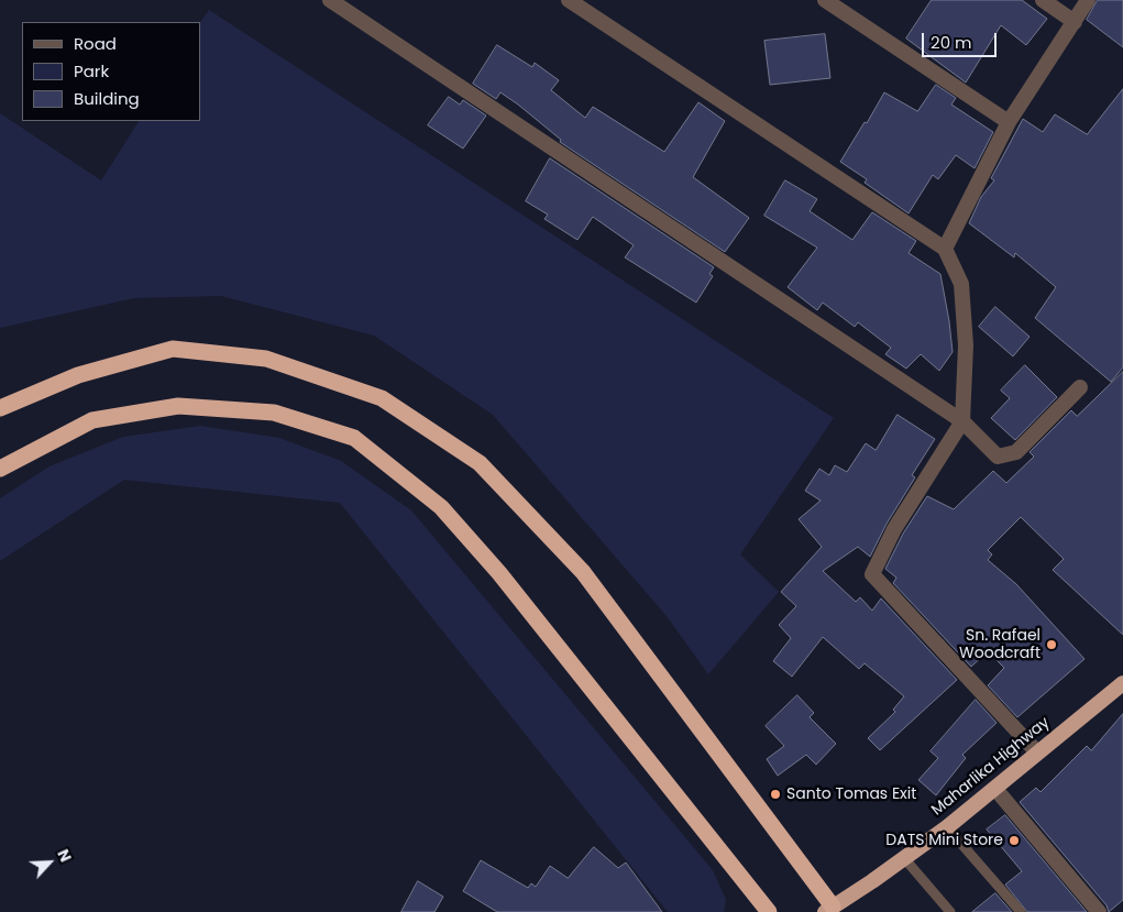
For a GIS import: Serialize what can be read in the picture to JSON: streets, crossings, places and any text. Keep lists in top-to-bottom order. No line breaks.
{"streets":{"highway":["Maharlika Highway"]},"places":["Sn. Rafael Woodcraft","Santo Tomas Exit","DATS Mini Store"],"legend":["Road","Park","Building"],"scale_bar":"20 m","north":"top right"}
